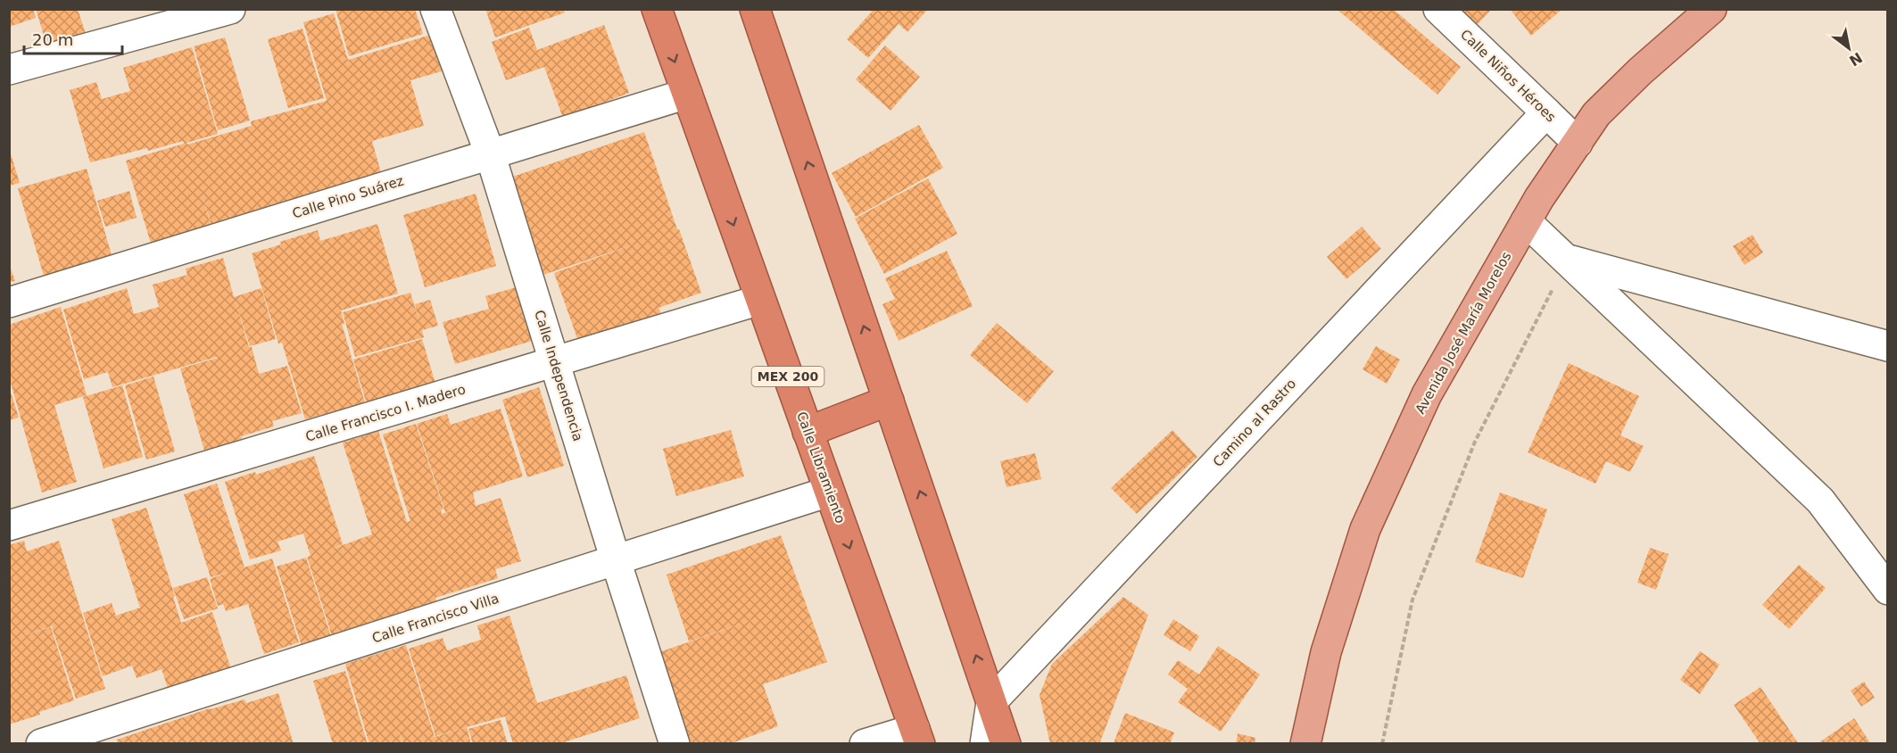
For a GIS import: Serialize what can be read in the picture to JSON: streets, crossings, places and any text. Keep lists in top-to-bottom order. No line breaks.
{"streets":{"highway":["MEX 200","Calle Libramiento"],"main road":["Avenida José María Morelos"],"street":["Calle Niños Héroes","Calle Pino Suárez","Calle Independencia","Calle Francisco I. Madero","Camino al Rastro","Calle Francisco Villa"]},"crossings":[["Calle Niños Héroes","Avenida José María Morelos"],["Calle Niños Héroes","Camino al Rastro"],["Calle Pino Suárez","Calle Independencia"],["Calle Pino Suárez","Calle Libramiento"],["Calle Independencia","Calle Francisco I. Madero"],["Calle Independencia","Calle Francisco Villa"],["Calle Francisco I. Madero","Calle Libramiento"],["Calle Libramiento","Calle Francisco Villa"]],"scale_bar":"20 m","north":"bottom right"}
